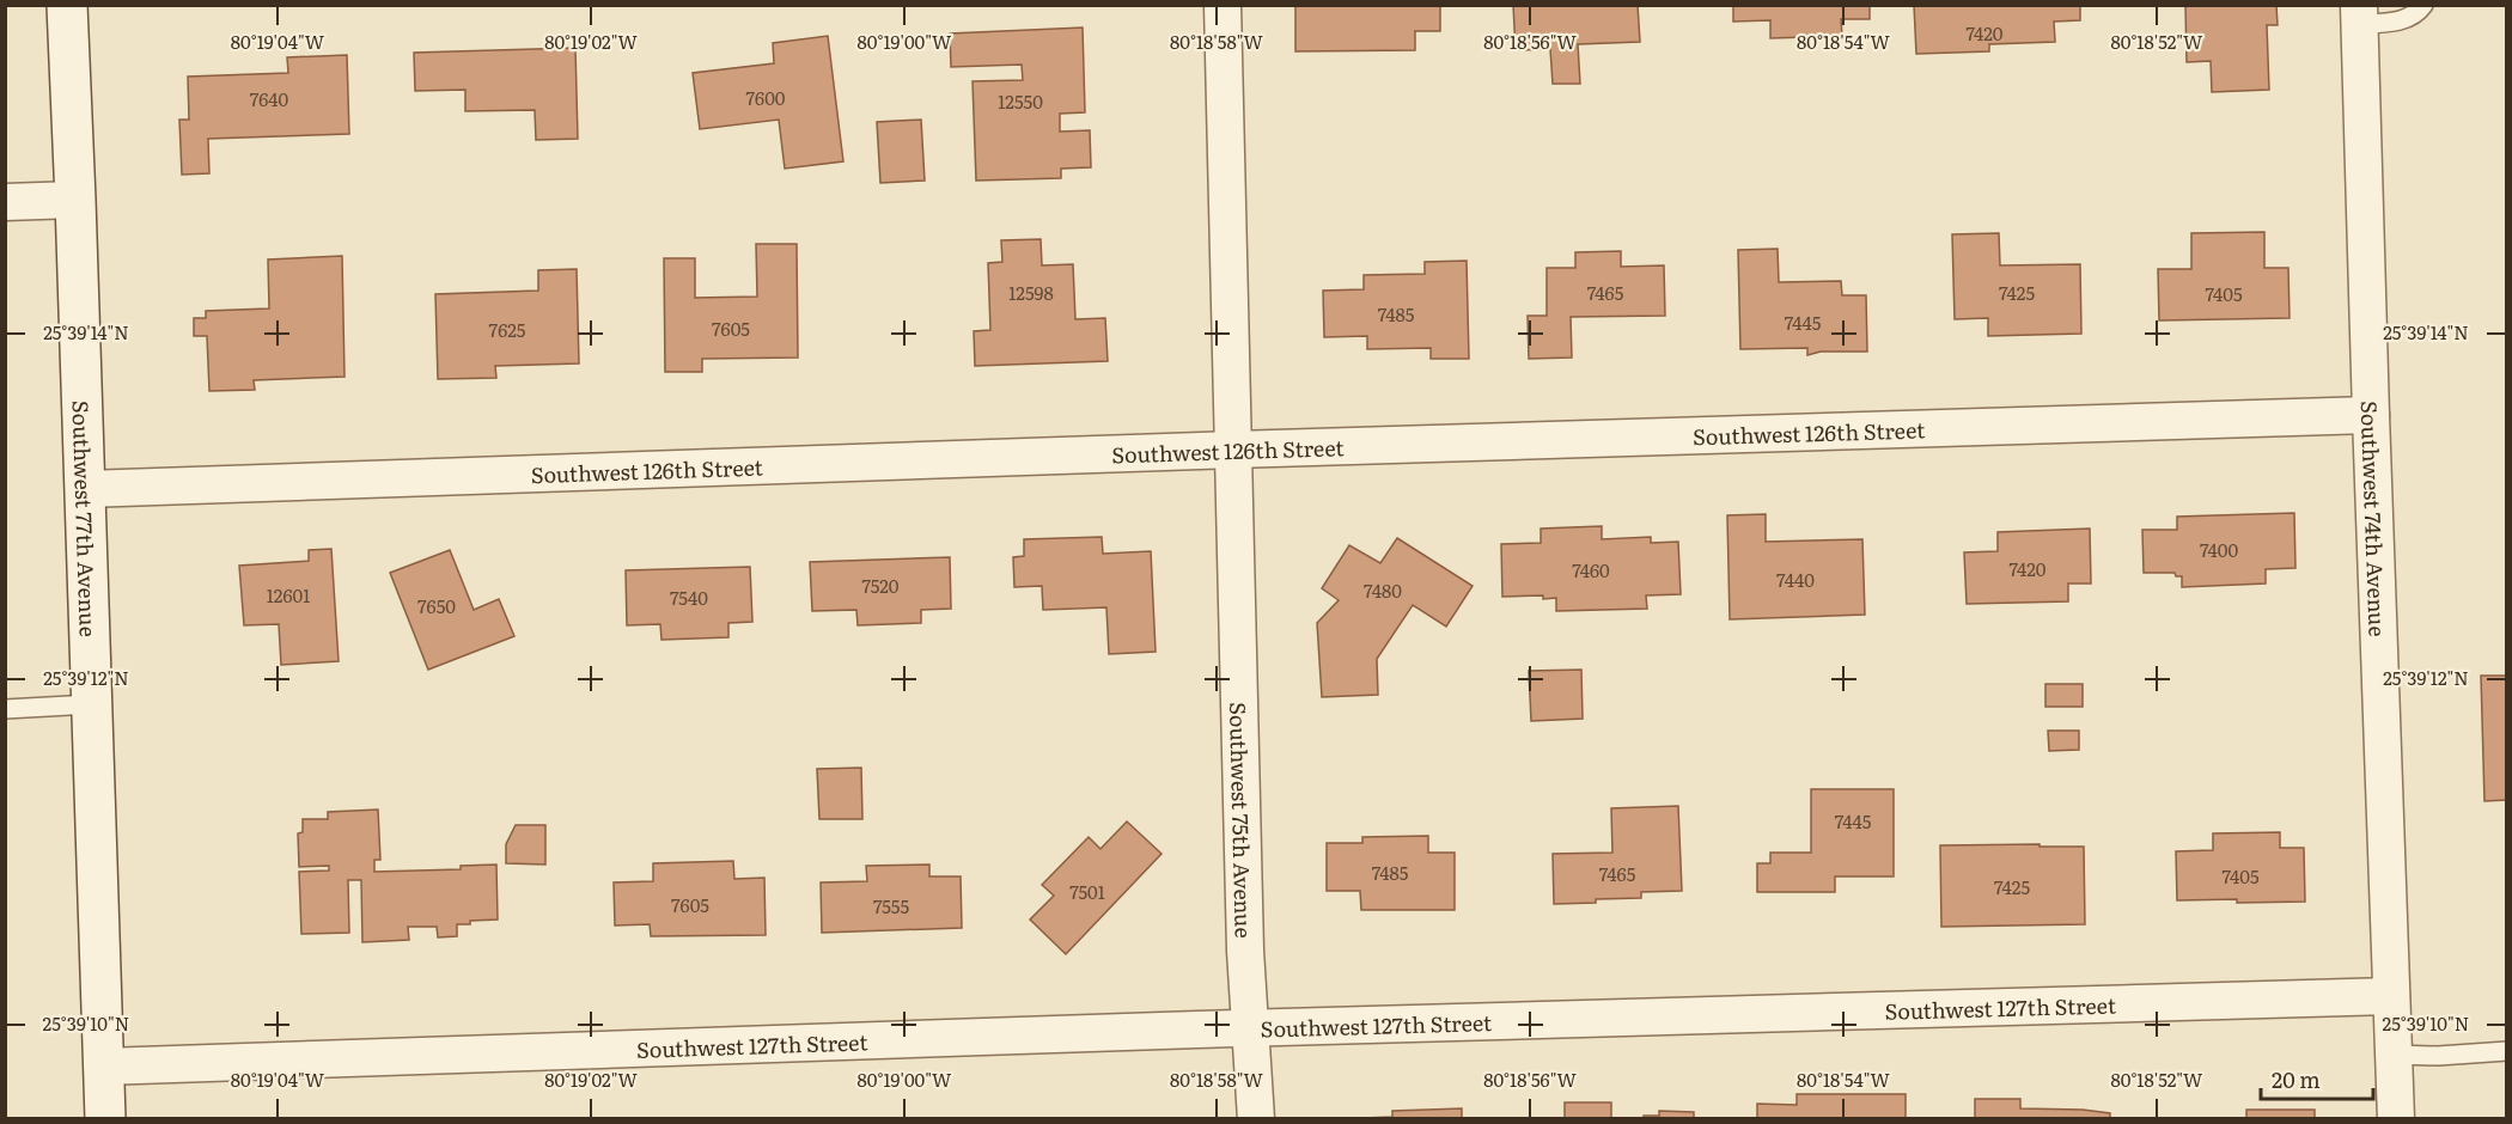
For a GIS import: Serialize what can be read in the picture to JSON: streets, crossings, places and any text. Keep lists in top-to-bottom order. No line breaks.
{"streets":{"street":["Southwest 126th Street","Southwest 77th Avenue","Southwest 74th Avenue","Southwest 75th Avenue","Southwest 127th Street"]},"crossings":[["Southwest 126th Street","Southwest 77th Avenue"],["Southwest 126th Street","Southwest 74th Avenue"],["Southwest 126th Street","Southwest 75th Avenue"],["Southwest 77th Avenue","Southwest 127th Street"],["Southwest 74th Avenue","Southwest 127th Street"],["Southwest 75th Avenue","Southwest 127th Street"]],"house_numbers":["7420","7600","7640","12550","12598","7465","7425","7405","7485","7445","7605","7625","7400","7420","7460","7440","7520","7480","12601","7540","7650","7445","7485","7465","7405","7425","7501","7605","7555"],"scale_bar":"20 m","coordinates":["80°19'04\"W","80°19'02\"W","80°19'00\"W","80°18'58\"W","80°18'56\"W","80°18'54\"W","80°18'52\"W","25°39'14\"N","25°39'12\"N","25°39'10\"N"]}
